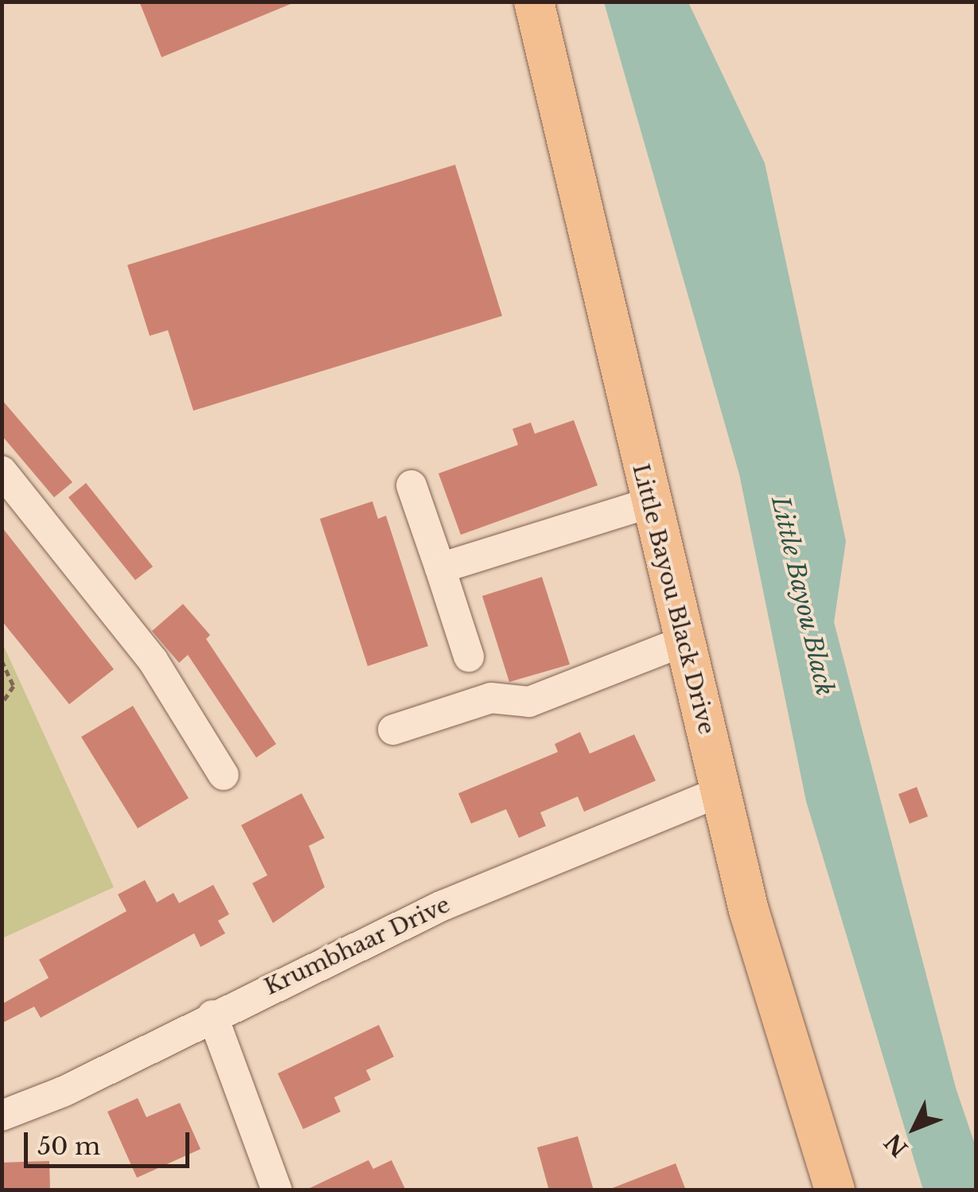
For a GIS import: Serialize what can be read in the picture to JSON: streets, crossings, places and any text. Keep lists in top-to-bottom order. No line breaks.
{"streets":{"main road":["Little Bayou Black Drive"],"street":["Krumbhaar Drive"]},"crossings":[["Little Bayou Black Drive","Krumbhaar Drive"]],"water":["Little Bayou Black"],"scale_bar":"50 m","north":"bottom left"}
